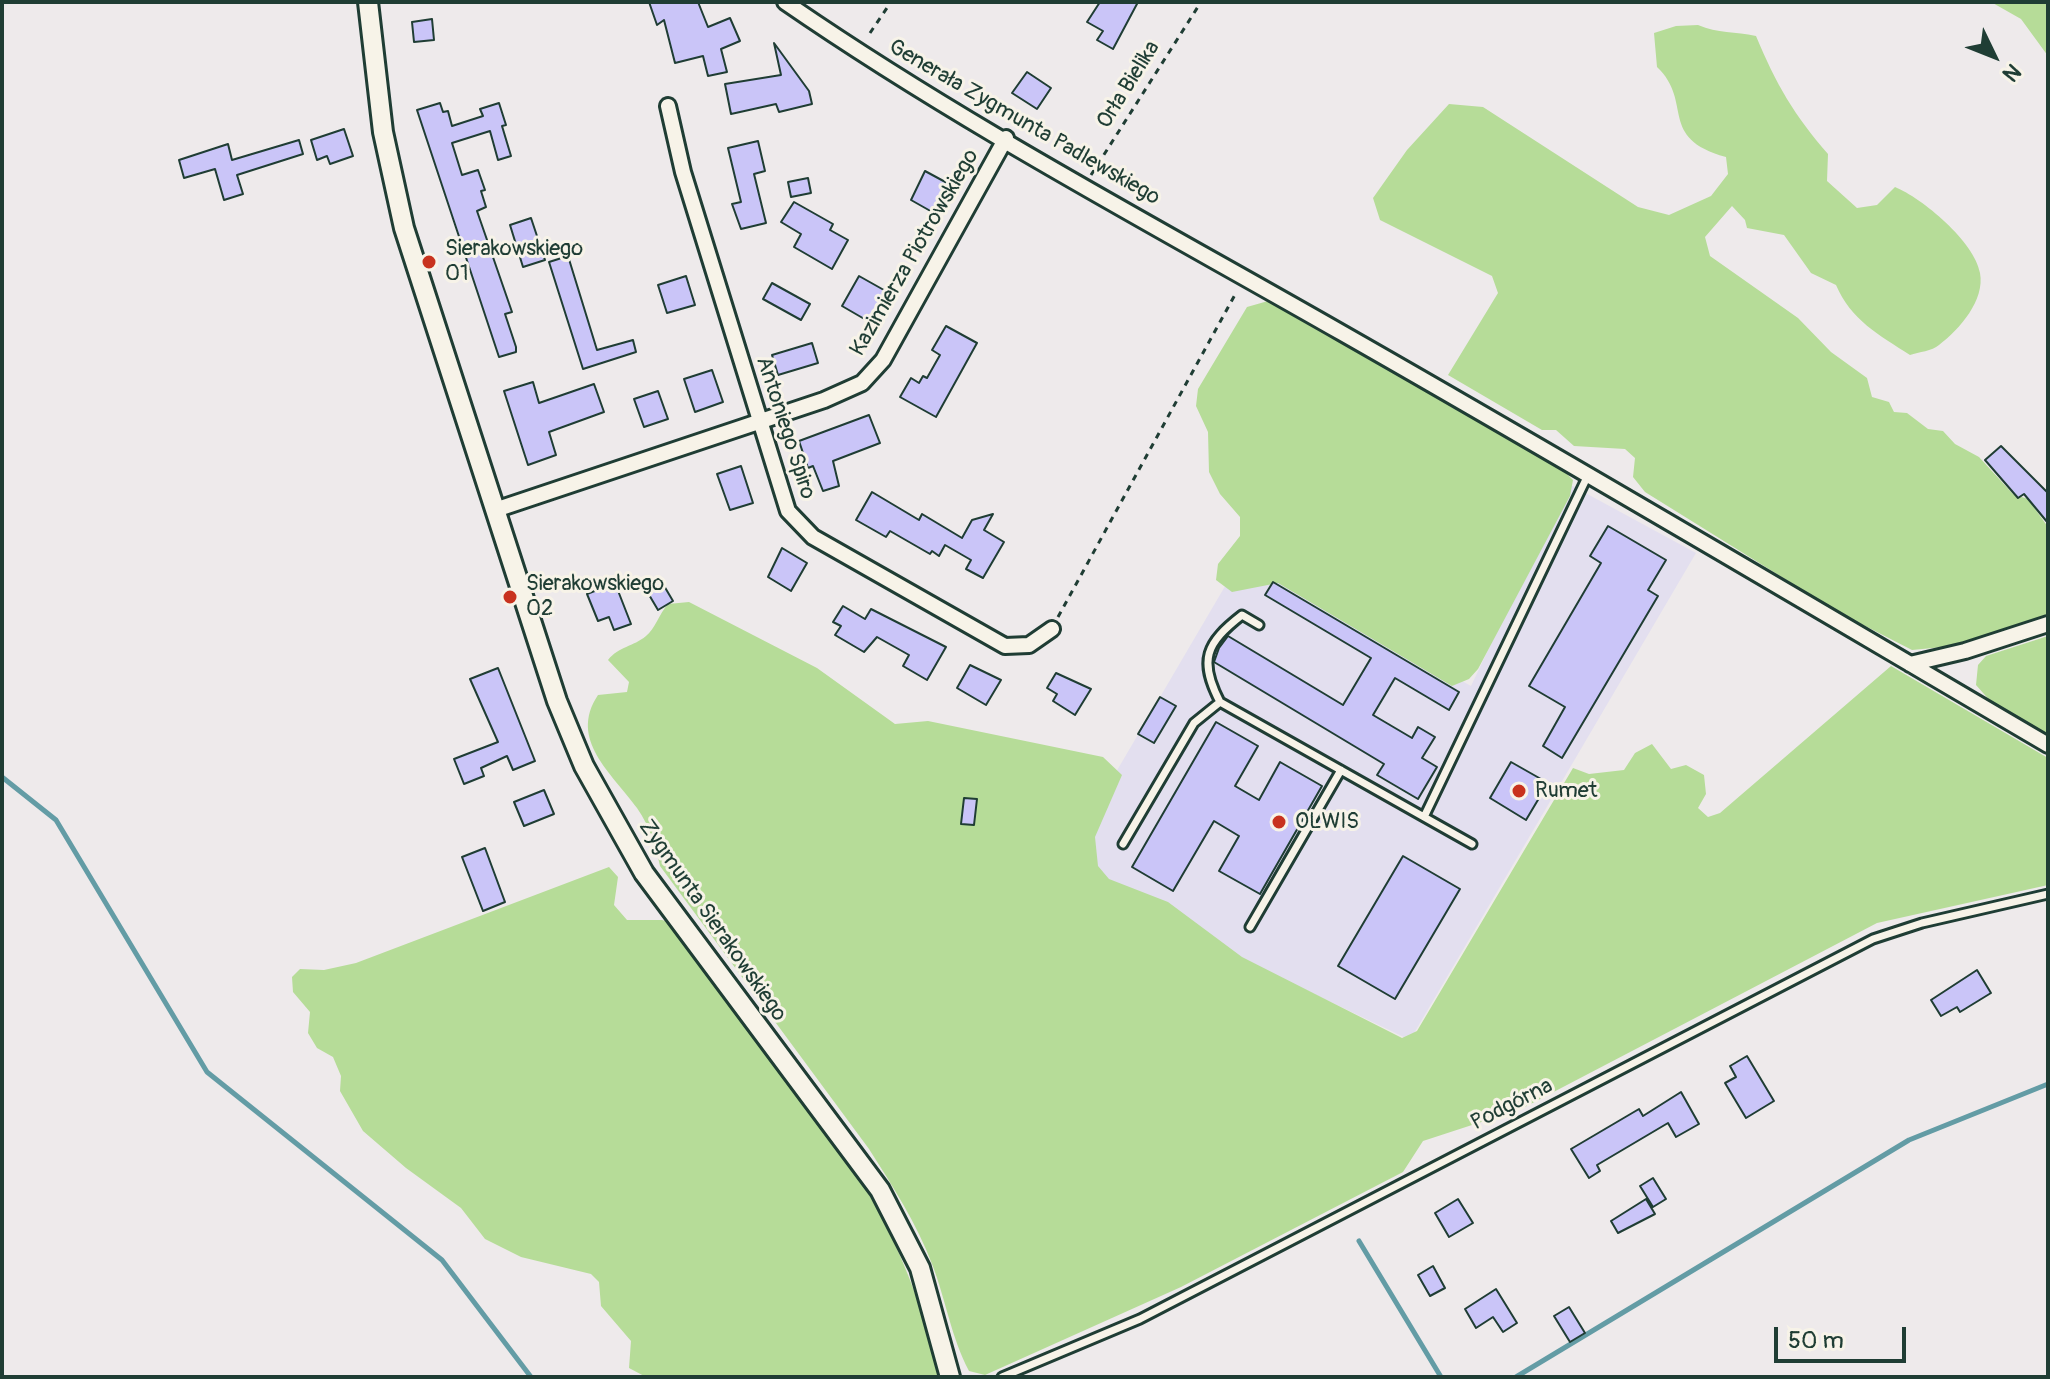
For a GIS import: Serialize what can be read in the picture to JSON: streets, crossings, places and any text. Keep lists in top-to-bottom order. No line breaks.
{"streets":{"street":["Generała Zygmunta Padlewskiego","Kazimierza Piotrowskiego","Antoniego Spiro","Zygmunta Sierakowskiego"],"lane":["Podgórna"],"path":["Orła Bielika"]},"crossings":[["Orła Bielika","Generała Zygmunta Padlewskiego"],["Generała Zygmunta Padlewskiego","Kazimierza Piotrowskiego"],["Kazimierza Piotrowskiego","Antoniego Spiro"],["Kazimierza Piotrowskiego","Zygmunta Sierakowskiego"]],"places":["Sierakowskiego 01","Sierakowskiego 02","Rumet","OLWIS"],"scale_bar":"50 m","north":"bottom right"}
